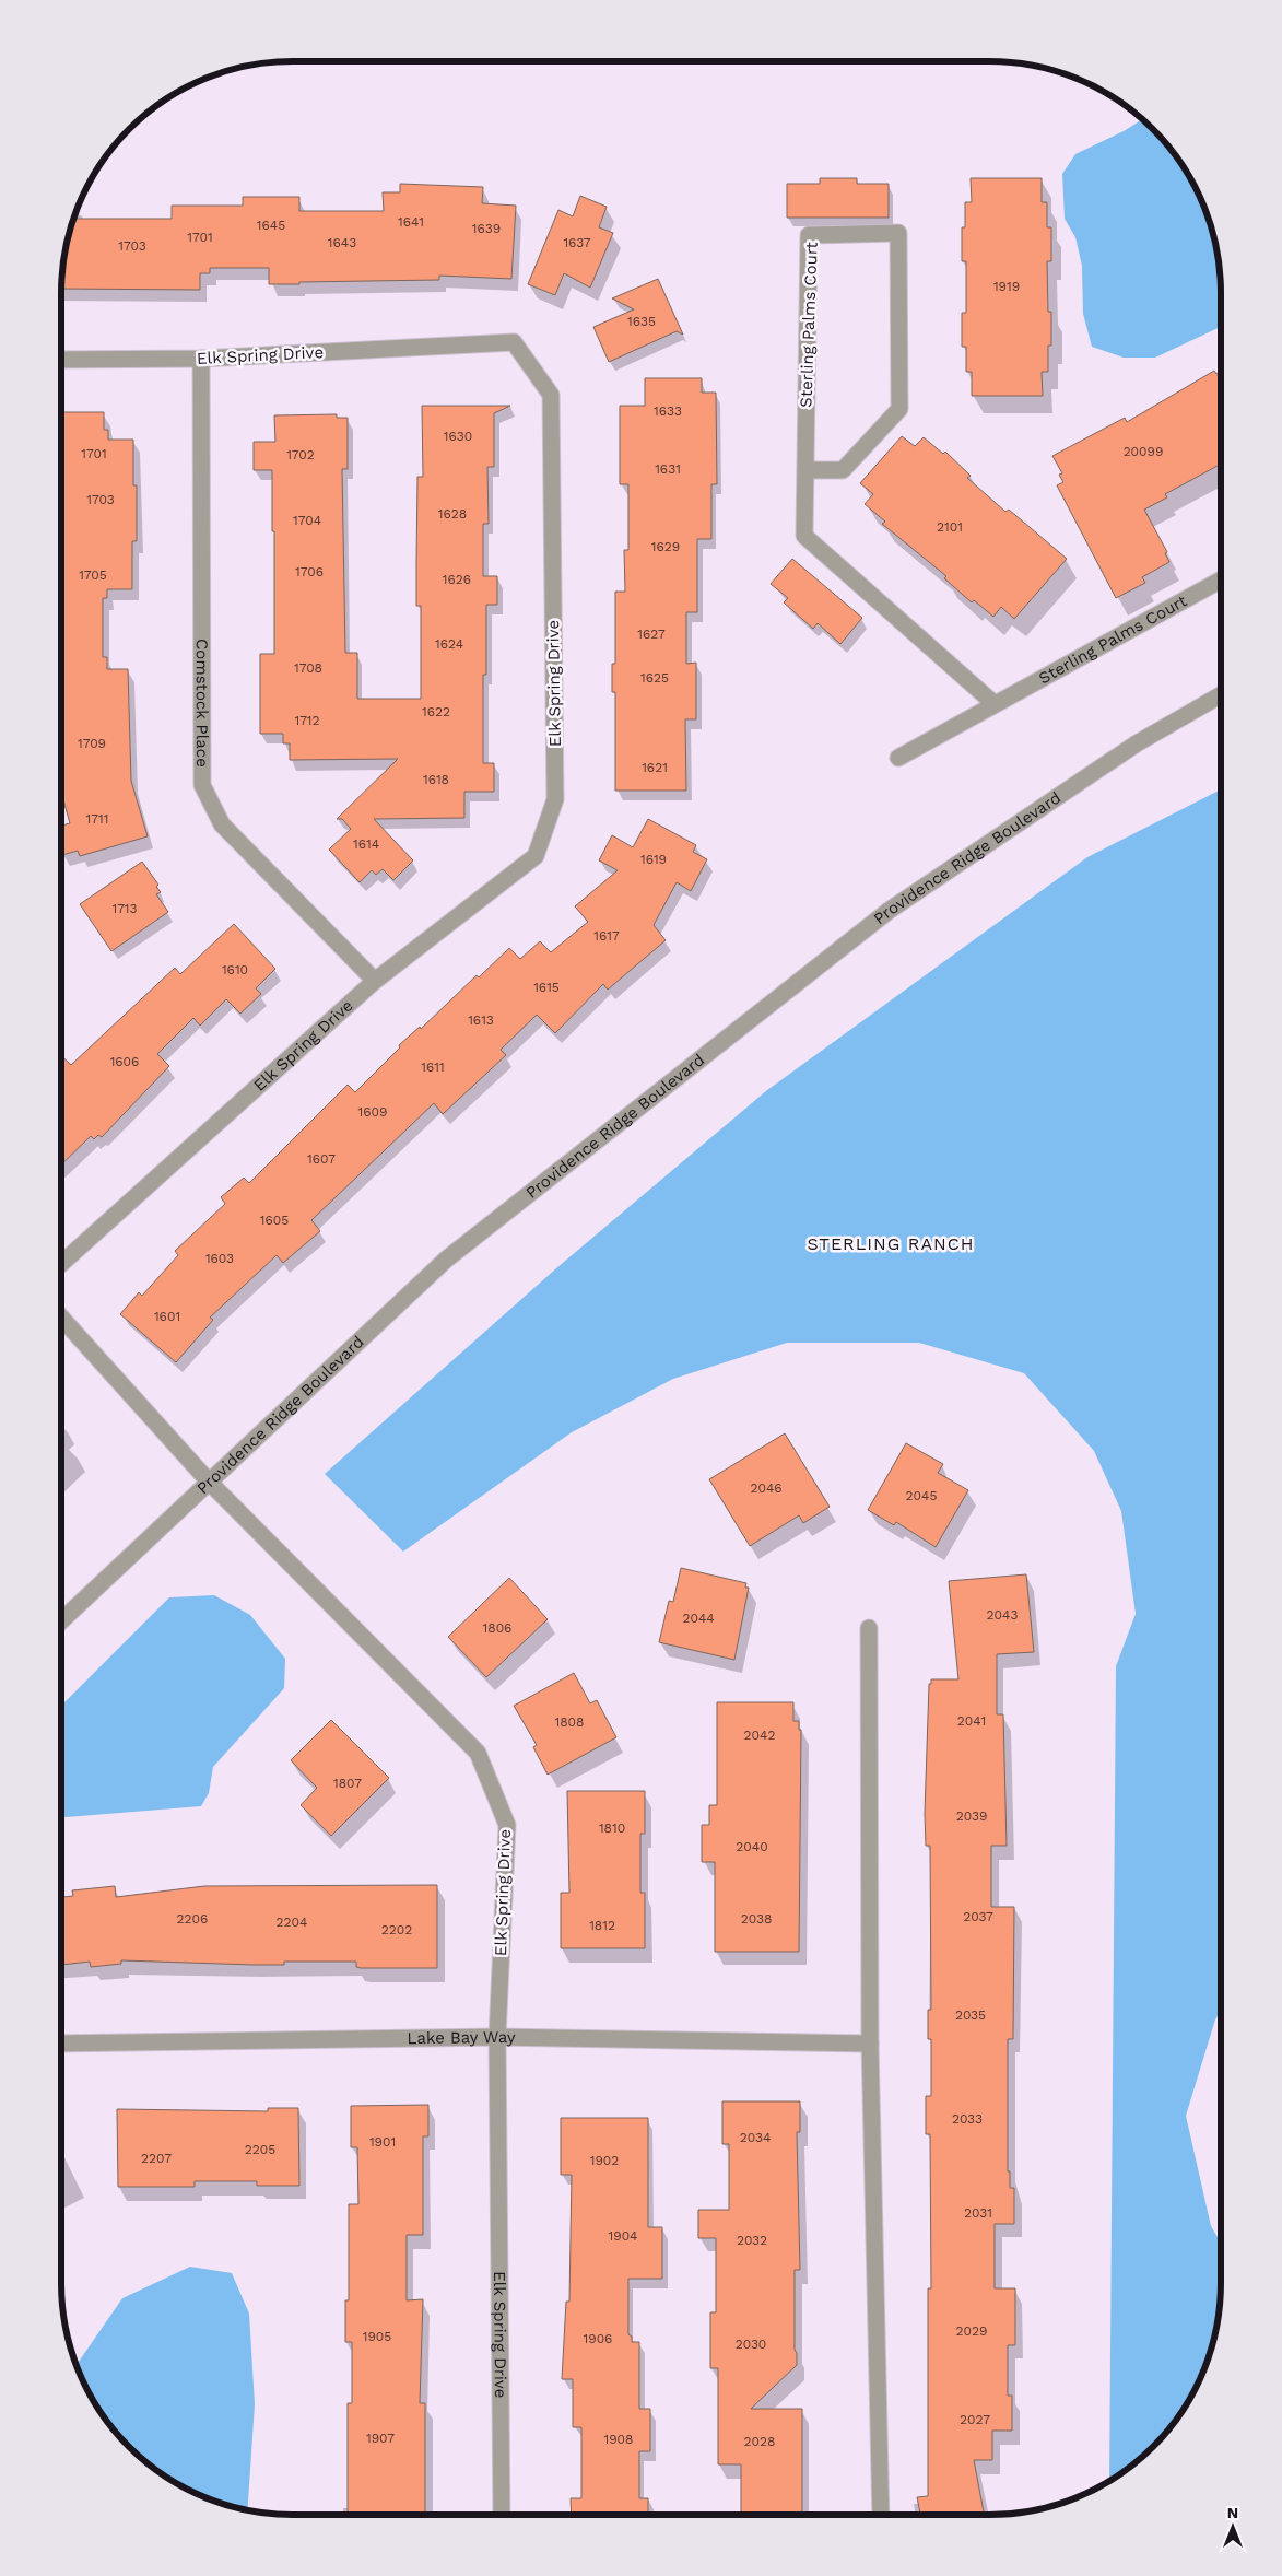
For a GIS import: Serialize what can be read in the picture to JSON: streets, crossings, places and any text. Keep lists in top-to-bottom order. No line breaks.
{"streets":{"street":["Sterling Palms Court","Elk Spring Drive","Comstock Place","Providence Ridge Boulevard","Lake Bay Way"]},"crossings":[["Elk Spring Drive","Comstock Place"],["Elk Spring Drive","Providence Ridge Boulevard"],["Elk Spring Drive","Lake Bay Way"]],"districts":["STERLING RANCH"],"house_numbers":["1641","1645","1639","1701","1643","1637","1703","1919","1635","1633","1630","20099","1701","1702","1631","1703","1628","1704","2101","1629","1706","1705","1626","1627","1624","1708","1625","1622","1712","1709","1621","1618","1711","1614","1619","1713","1617","1610","1615","1613","1606","1611","1609","1607","1605","1603","1601","2046","2045","2043","2044","1806","2041","1808","2042","1807","2039","1810","2040","2037","2206","2038","2204","1812","2202","2035","2033","2034","1901","2205","2207","1902","2031","1904","2032","2029","1905","1906","2030","2027","1907","1908","2028"],"north":"top"}
